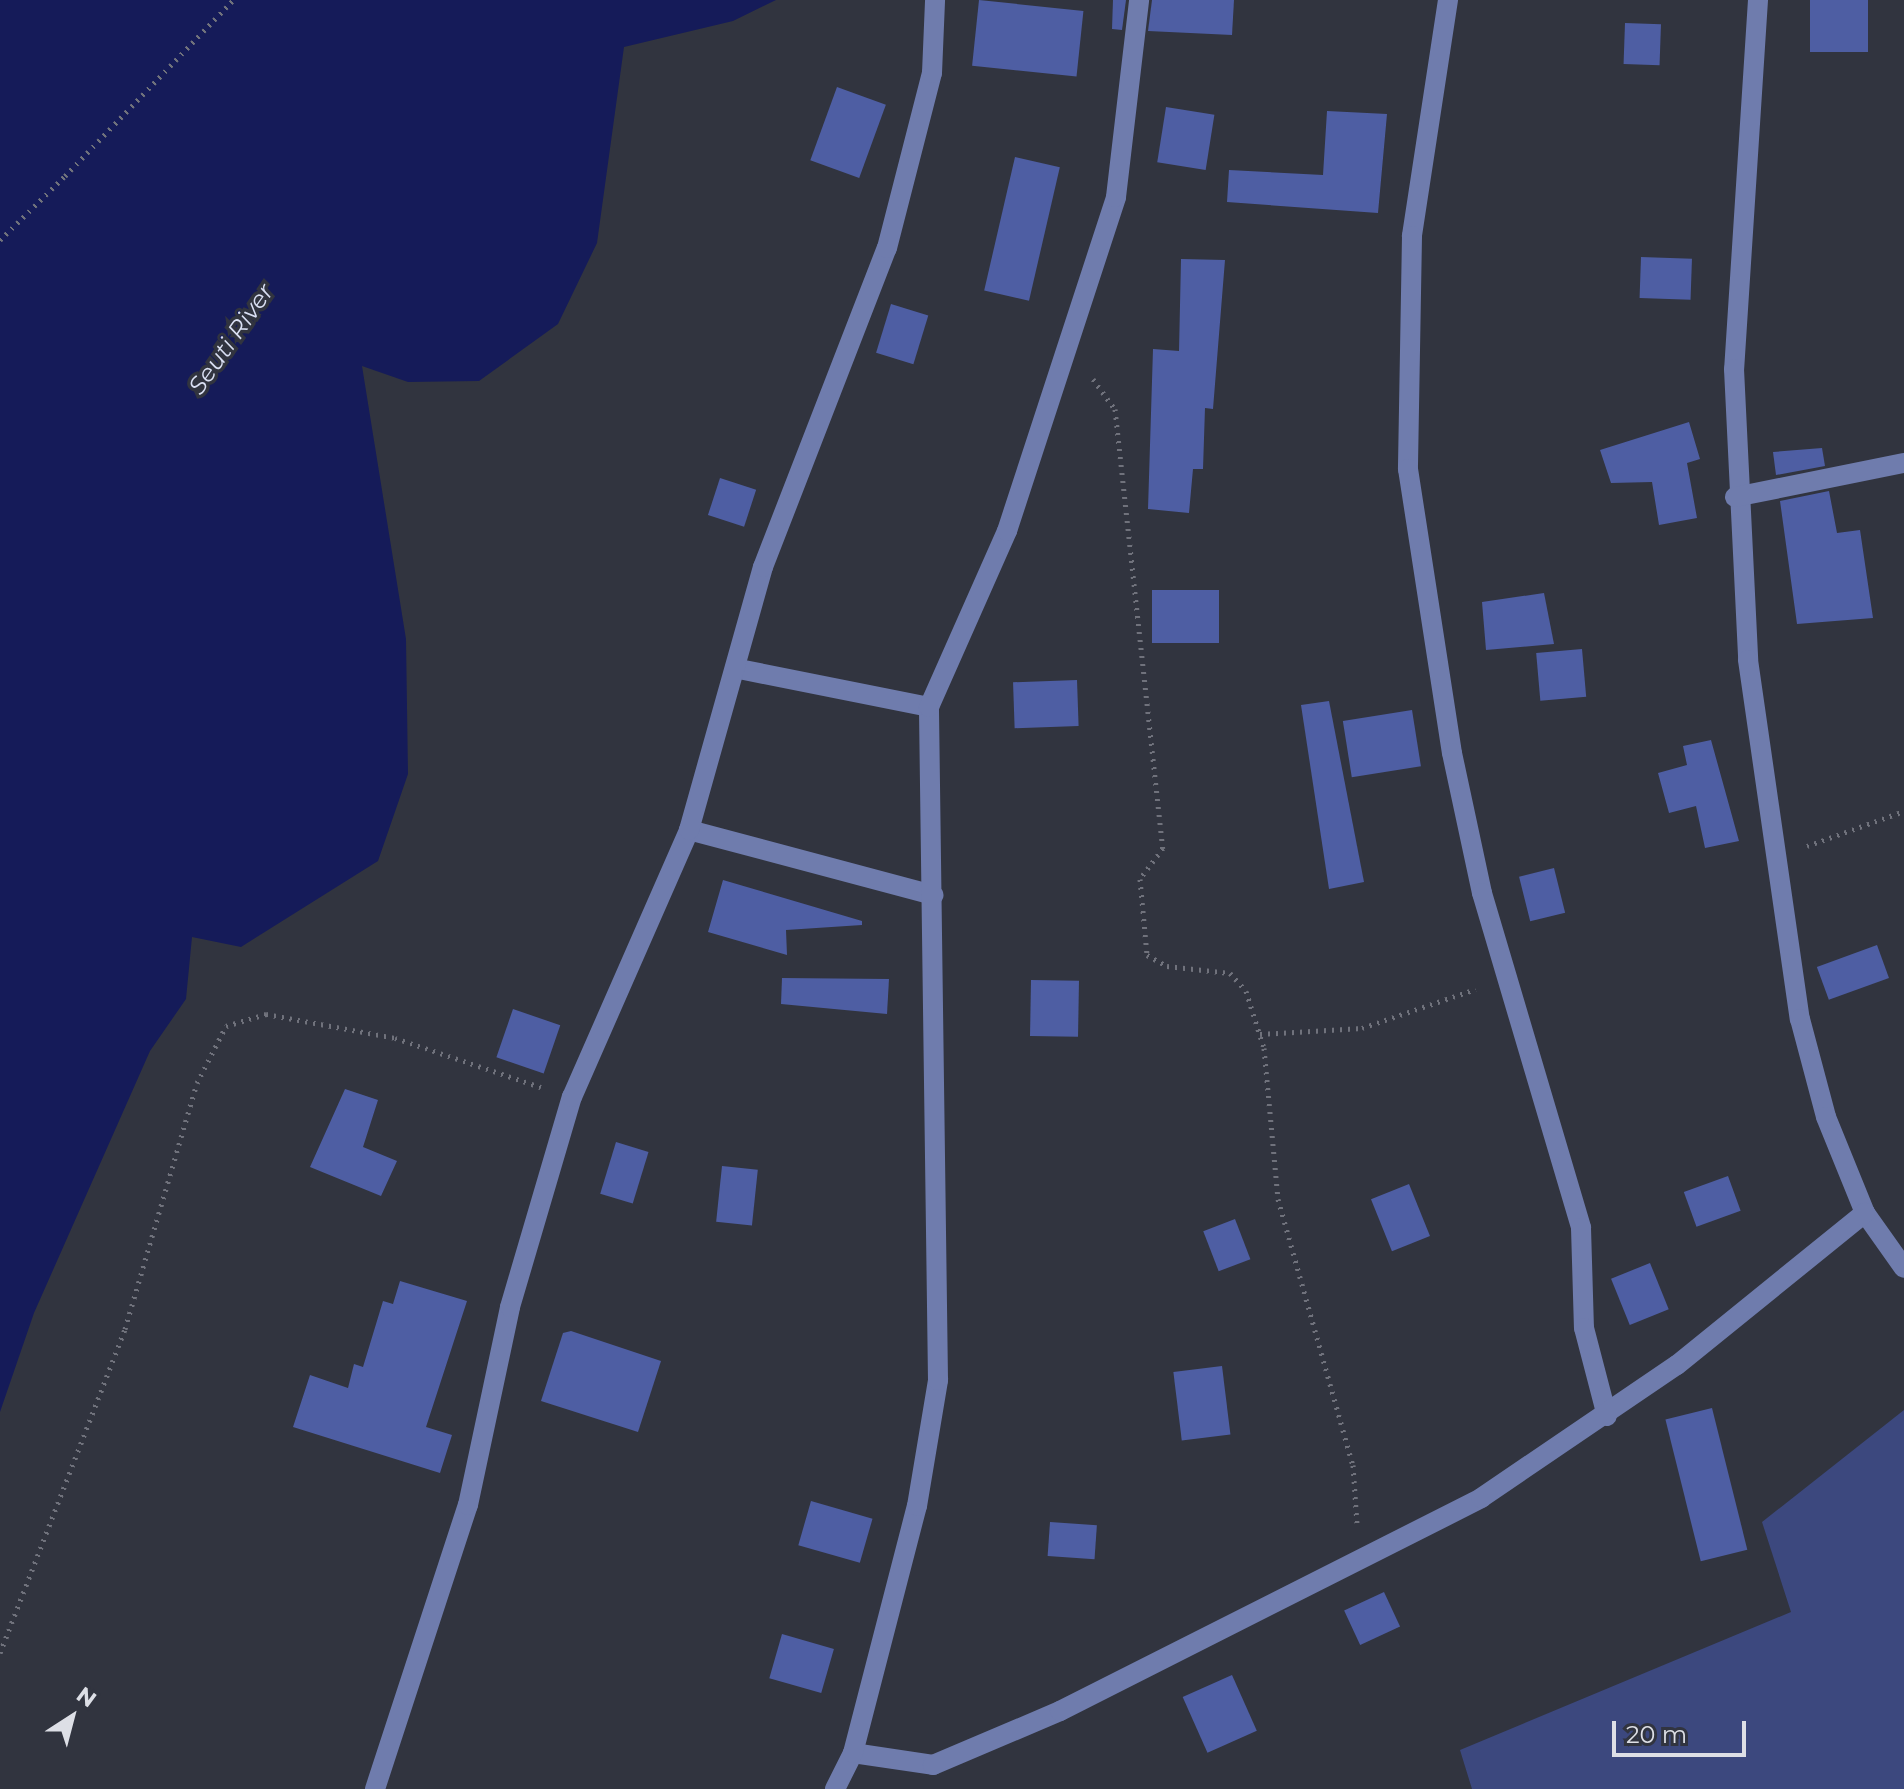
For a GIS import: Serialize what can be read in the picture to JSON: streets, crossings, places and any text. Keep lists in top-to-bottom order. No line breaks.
{"water":["Seuti River"],"scale_bar":"20 m","north":"top right"}
